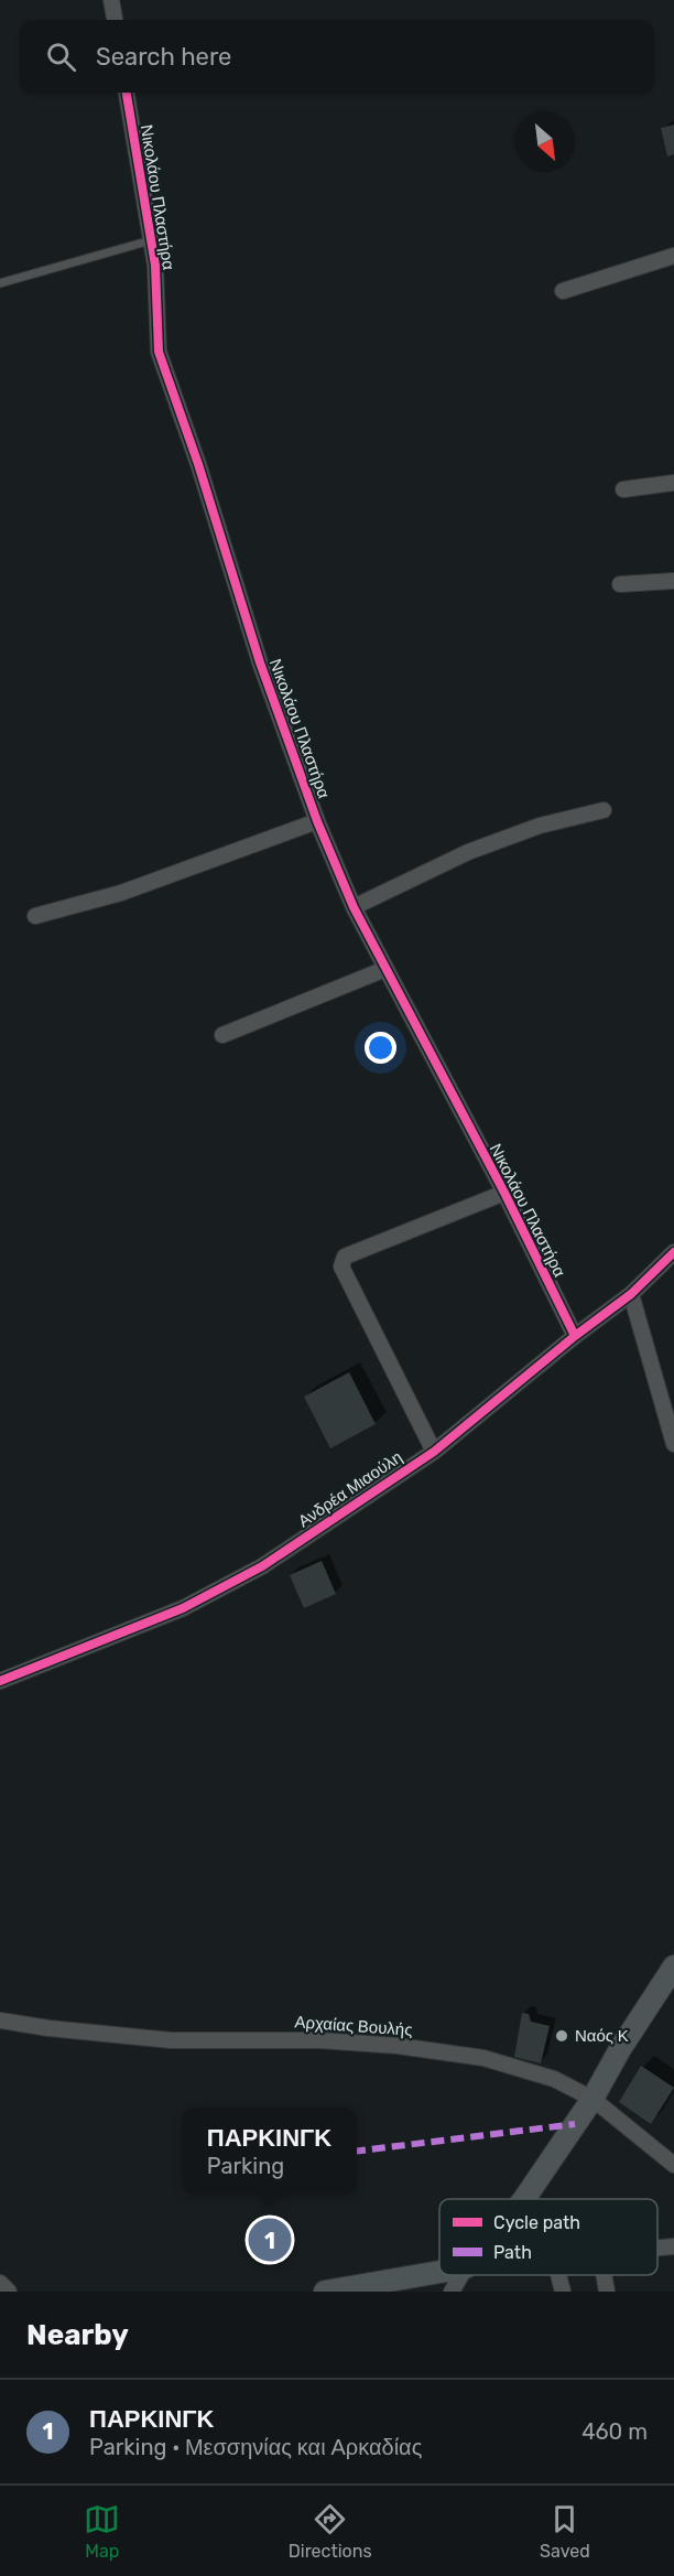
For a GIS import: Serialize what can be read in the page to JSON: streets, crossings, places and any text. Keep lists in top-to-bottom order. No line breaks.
{"streets":{"street":["Νικολάου Πλαστήρα","Ανδρέα Μιαούλη","Αρχαίας Βουλής"]},"crossings":[["Νικολάου Πλαστήρα","Ανδρέα Μιαούλη"]],"places":["Ναός Κ"],"legend":["Cycle path","Path"],"north":"bottom right","page":{"search":"Search here","popup":["ΠΑΡΚΙΝΓΚ","Parking"],"pins":"1","heading":"Nearby","list":[{"mark":"1","name":"ΠΑΡΚΙΝΓΚ","note":"Parking · Μεσσηνίας και Αρκαδίας","value":"460 m"}],"nav":["Map","Directions","Saved"]}}
